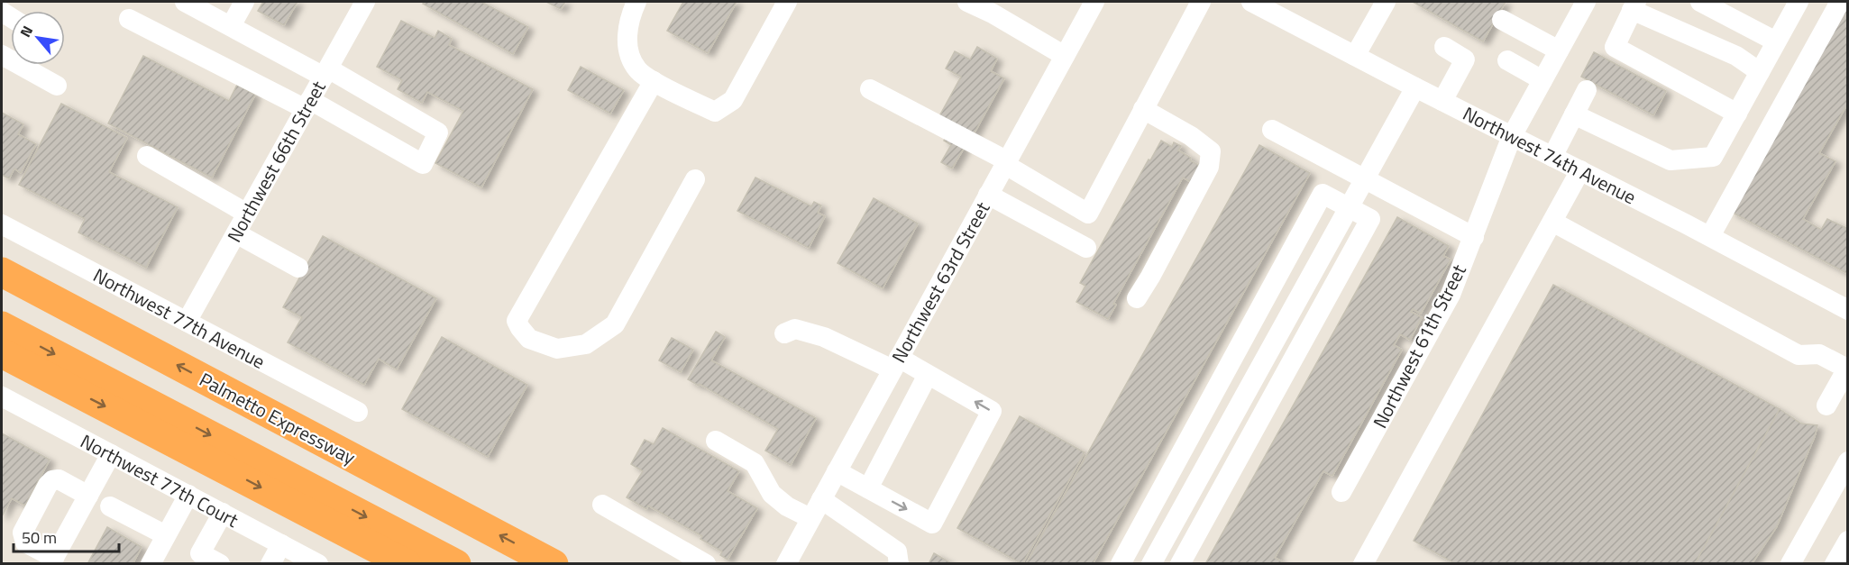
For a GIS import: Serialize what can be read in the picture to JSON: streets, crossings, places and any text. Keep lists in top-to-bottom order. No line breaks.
{"streets":{"highway":["Palmetto Expressway"],"street":["Northwest 74th Avenue","Northwest 66th Street","Northwest 63rd Street","Northwest 77th Avenue","Northwest 61th Street","Northwest 77th Court"]},"crossings":[["Northwest 74th Avenue","Northwest 61th Street"],["Northwest 66th Street","Northwest 77th Avenue"]],"scale_bar":"50 m","north":"top left"}
